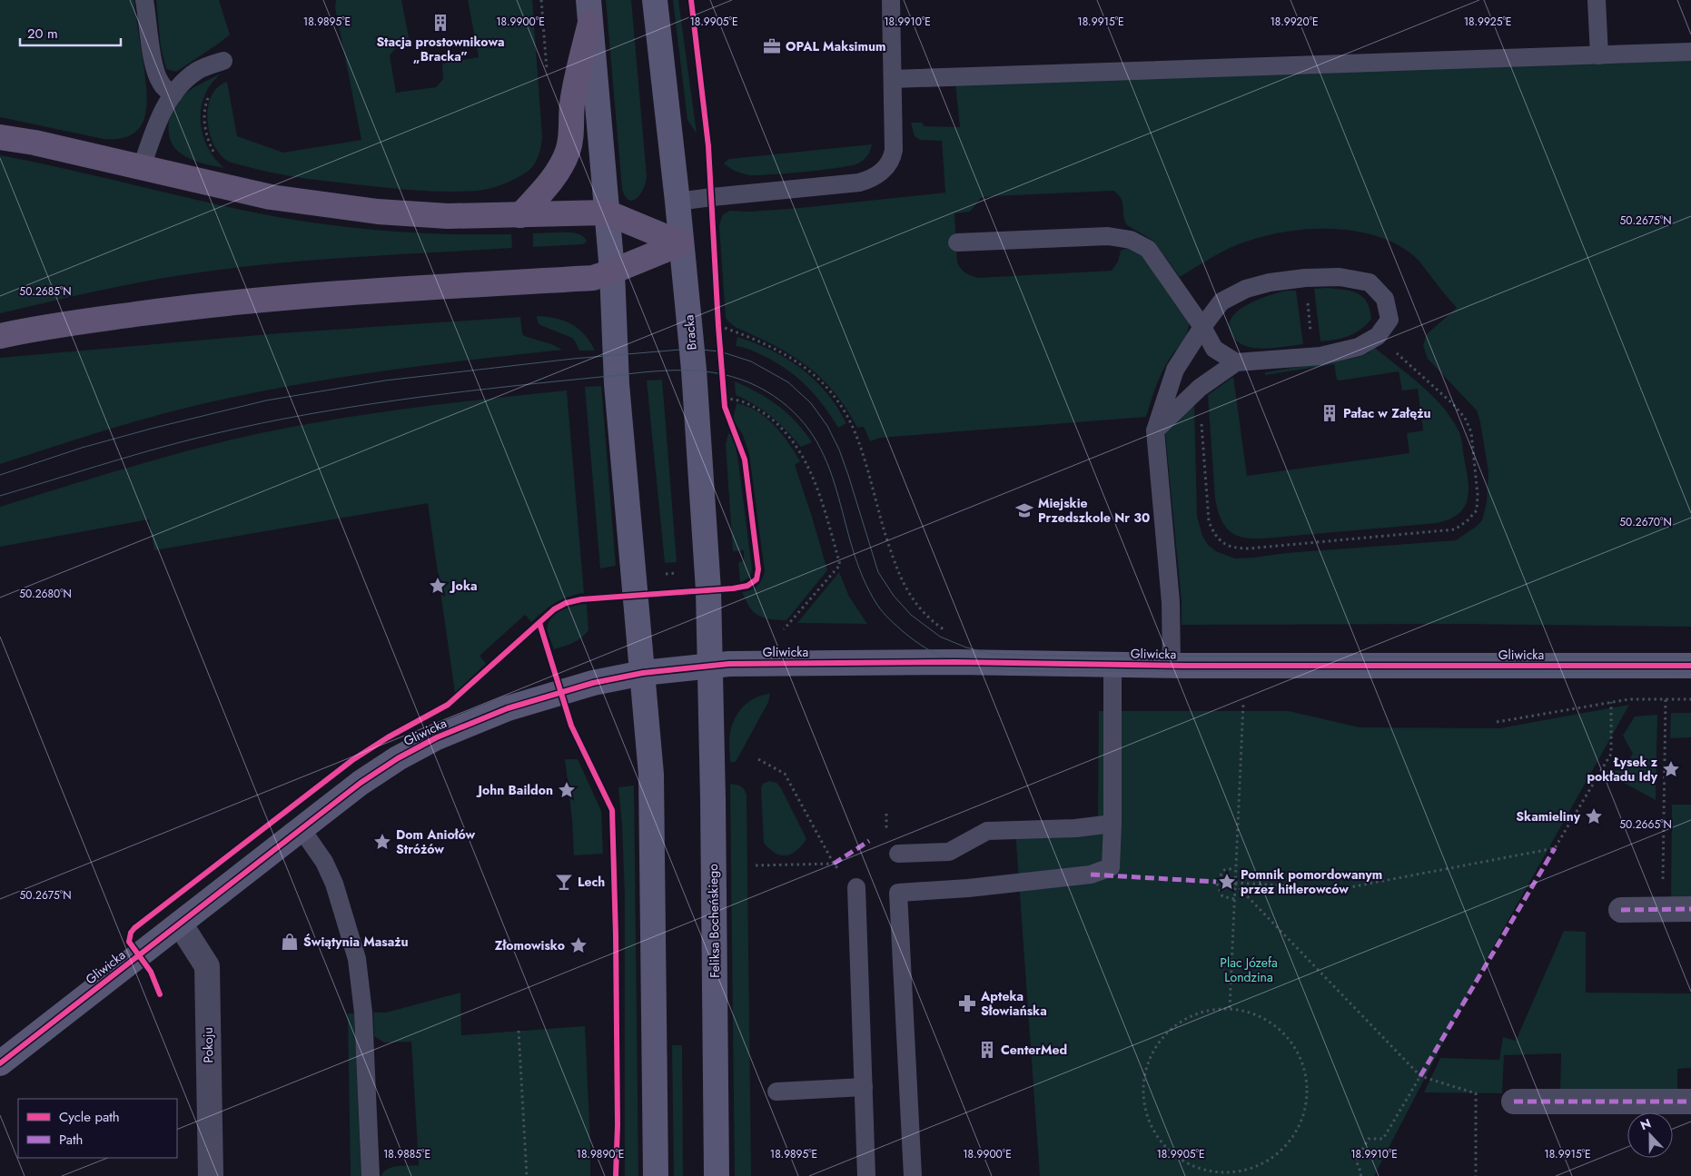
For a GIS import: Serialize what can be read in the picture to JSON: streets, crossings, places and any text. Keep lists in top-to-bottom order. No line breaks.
{"streets":{"main road":["Bracka","Gliwicka","Feliksa Bocheńskiego"],"street":["Pokoju"]},"crossings":[["Bracka","Gliwicka"],["Bracka","Feliksa Bocheńskiego"],["Gliwicka","Feliksa Bocheńskiego"],["Gliwicka","Pokoju"]],"parks":["Plac Józefa Londzina"],"places":{"building":["Stacja prostownikowa „Bracka”","Pałac w Załężu","CenterMed"],"office":["OPAL Maksimum"],"school or university":["Miejskie Przedszkole Nr 30"],"place":["Joka","Łysek z pokładu Idy","John Baildon","Skamieliny","Dom Aniołów Stróżów","Pomnik pomordowanym przez hitlerowców","Złomowisko"],"bar":["Lech"],"shop":["Świątynia Masażu"],"pharmacy":["Apteka Słowiańska"]},"legend":["Cycle path","Path"],"scale_bar":"20 m","north":"top","coordinates":["18.9895°E","18.9900°E","18.9905°E","18.9910°E","18.9915°E","18.9920°E","18.9925°E","50.2675°N","50.2685°N","50.2670°N","50.2680°N","50.2665°N","18.9885°E","18.9890°E"]}
